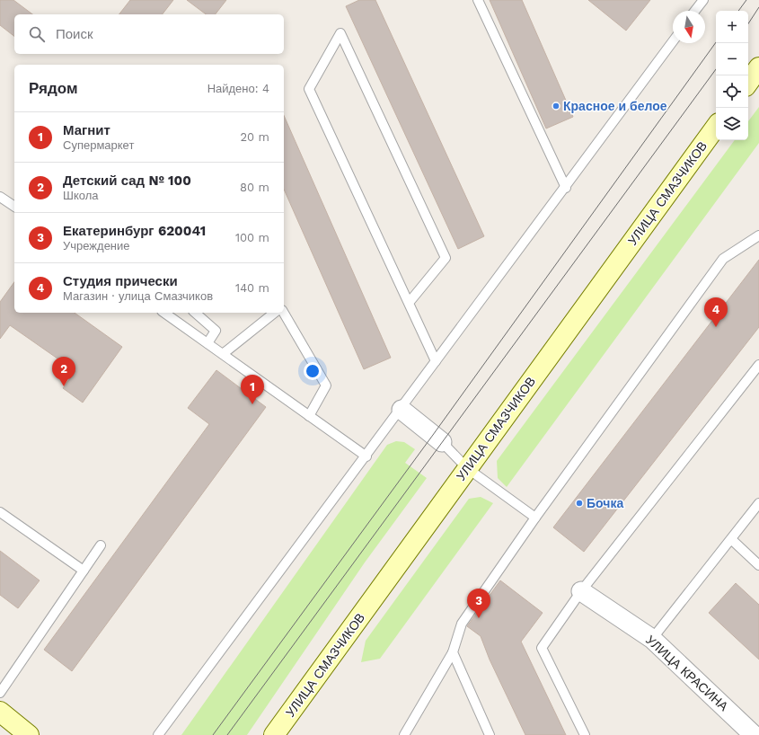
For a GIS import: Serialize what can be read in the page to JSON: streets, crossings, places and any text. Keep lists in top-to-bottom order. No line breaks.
{"streets":{"main road":["УЛИЦА СМАЗЧИКОВ"],"street":["УЛИЦА КРАСИНА"]},"places":["Красное и белое","Бочка"],"north":"bottom","page":{"map_buttons":["+","−"],"search":"Поиск","heading":["Рядом","Найдено: 4"],"list":[{"mark":"1","name":"Магнит","note":"Супермаркет","value":"20 m"},{"mark":"2","name":"Детский сад № 100","note":"Школа","value":"80 m"},{"mark":"3","name":"Екатеринбург 620041","note":"Учреждение","value":"100 m"},{"mark":"4","name":"Студия прически","note":"Магазин · улица Смазчиков","value":"140 m"}],"pins":["4","2","1","3"]}}
